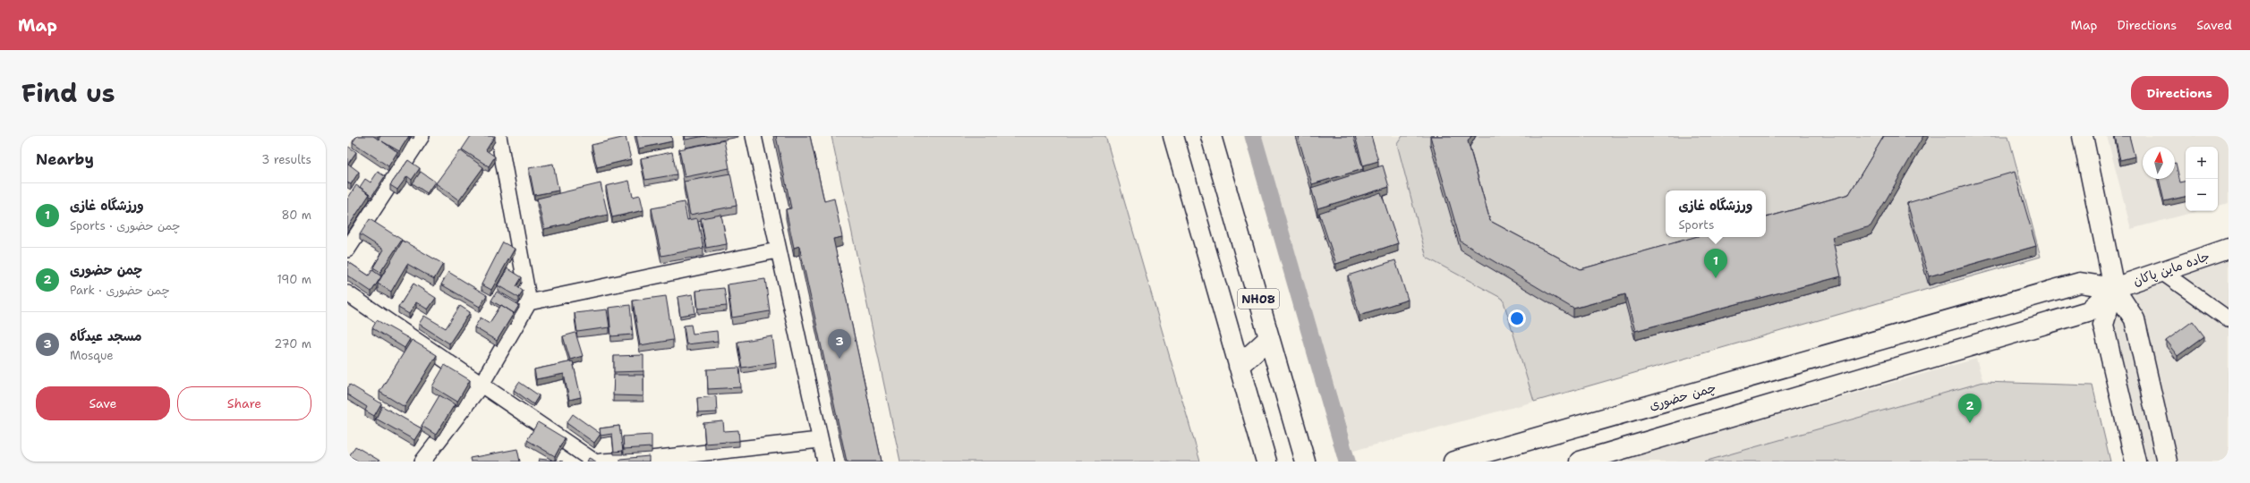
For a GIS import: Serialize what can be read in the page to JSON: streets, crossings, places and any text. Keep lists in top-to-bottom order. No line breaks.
{"streets":{"main road":["جاده ماین پاکان","NH08","چمن حضوری"]},"crossings":[["جاده ماین پاکان","چمن حضوری"]],"north":"top","page":{"header":"Map","nav":["Map","Directions","Saved"],"title":"Find us","buttons":["Directions",["Save","Share"]],"heading":["Nearby","3 results"],"map_buttons":["+","−"],"list":[{"mark":"1","name":"ورزشگاه غازی","note":"Sports · چمن حضوری","value":"80 m"},{"mark":"2","name":"چمن حضوری","note":"Park · چمن حضوری","value":"190 m"},{"mark":"3","name":"مسجد عیدگاه","note":"Mosque","value":"270 m"}],"popup":["ورزشگاه غازی","Sports"],"pins":["1","3","2"]}}
